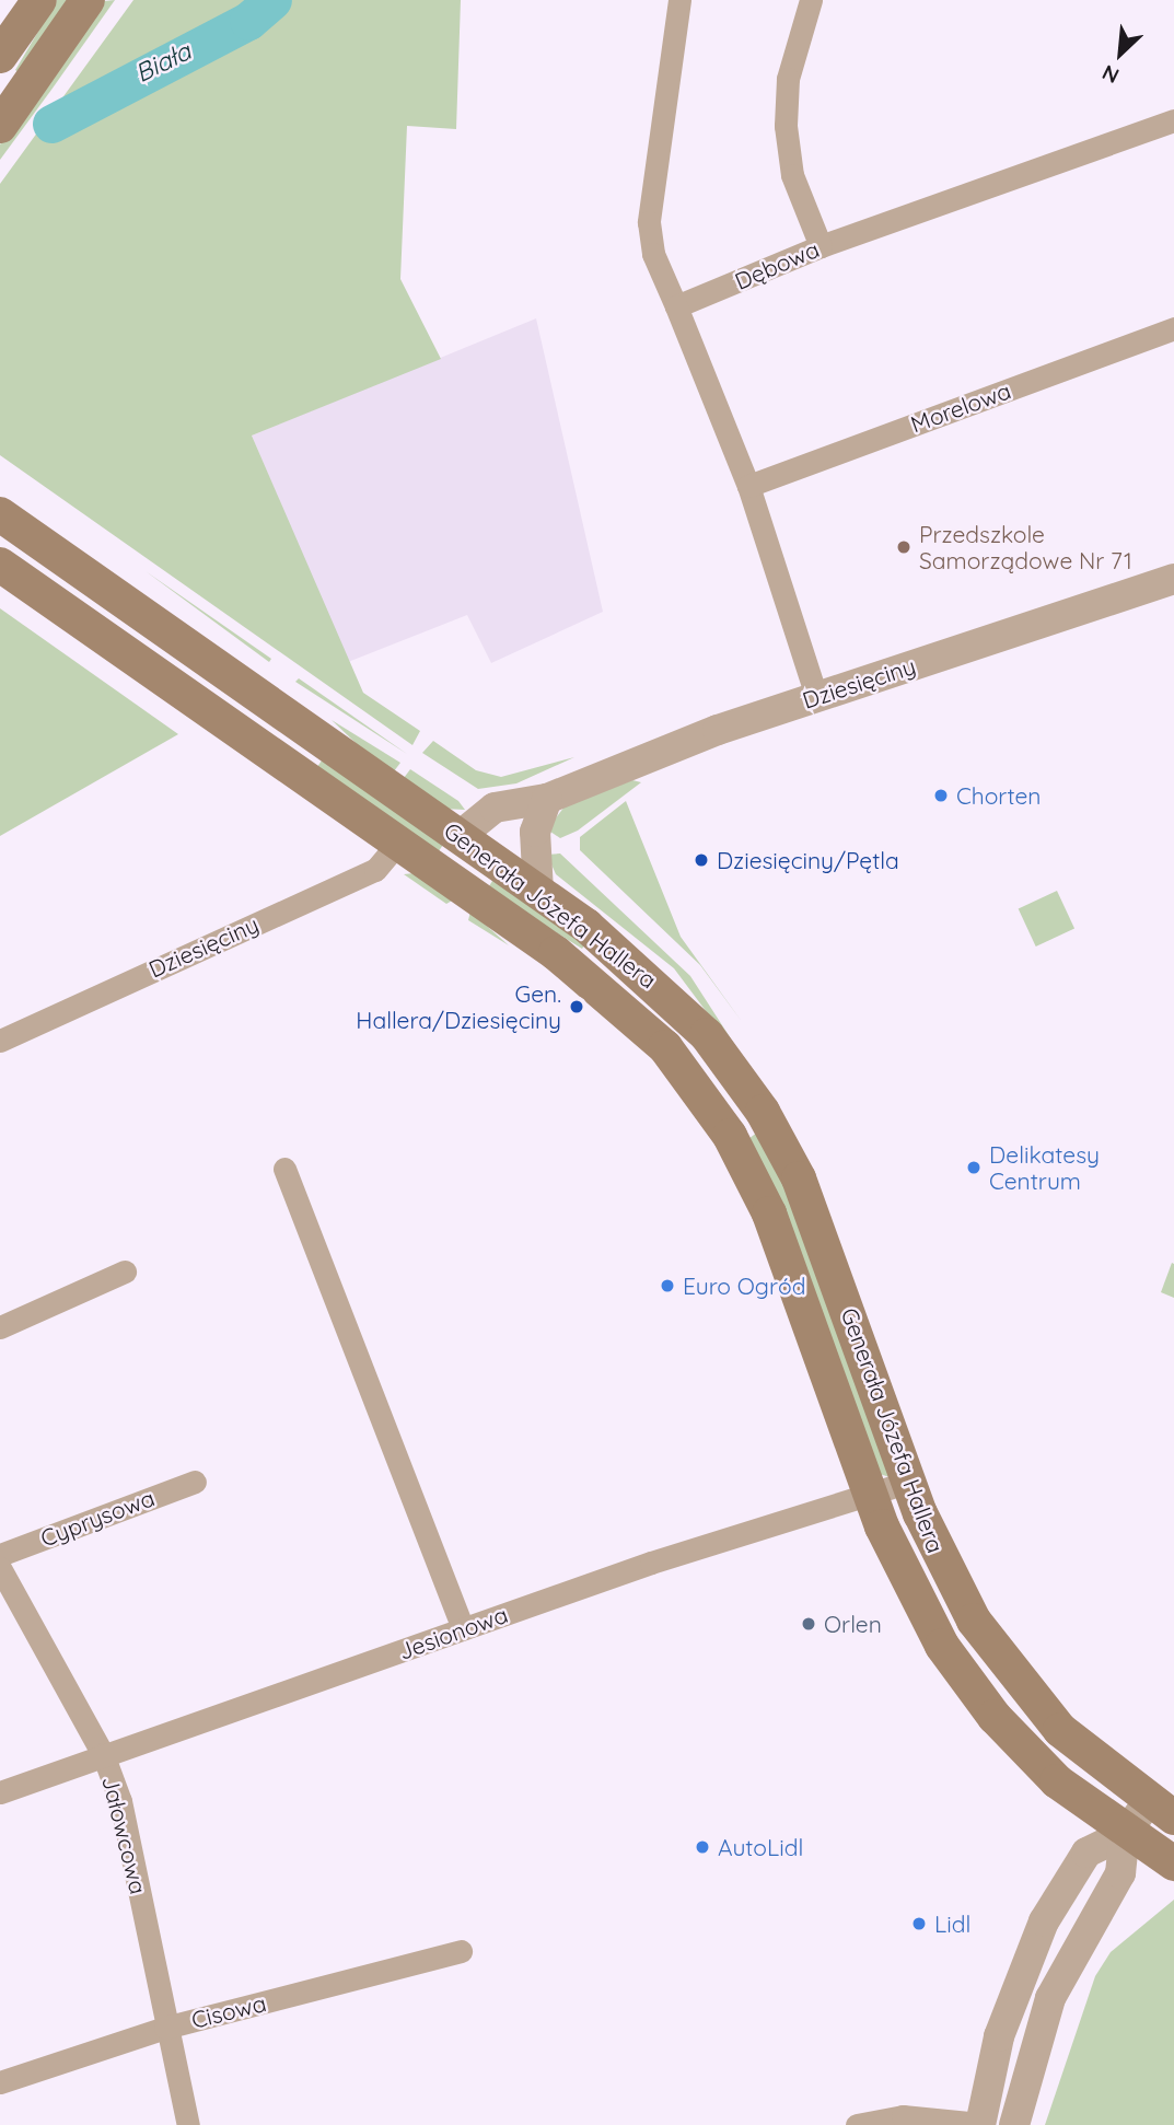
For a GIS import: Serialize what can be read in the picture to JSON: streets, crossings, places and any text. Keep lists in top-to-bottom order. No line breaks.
{"streets":{"main road":["Generała Józefa Hallera"],"street":["Dębowa","Morelowa","Dziesięciny","Cyprysowa","Jesionowa","Jałowcowa","Cisowa"]},"crossings":[["Dziesięciny","Generała Józefa Hallera"],["Generała Józefa Hallera","Jesionowa"],["Jesionowa","Jałowcowa"],["Jałowcowa","Cisowa"]],"water":["Biała"],"places":["Przedszkole Samorządowe Nr 71","Chorten","Dziesięciny/Pętla","Gen. Hallera/Dziesięciny","Delikatesy Centrum","Euro Ogród","Orlen","AutoLidl","Lidl"],"north":"bottom left"}
